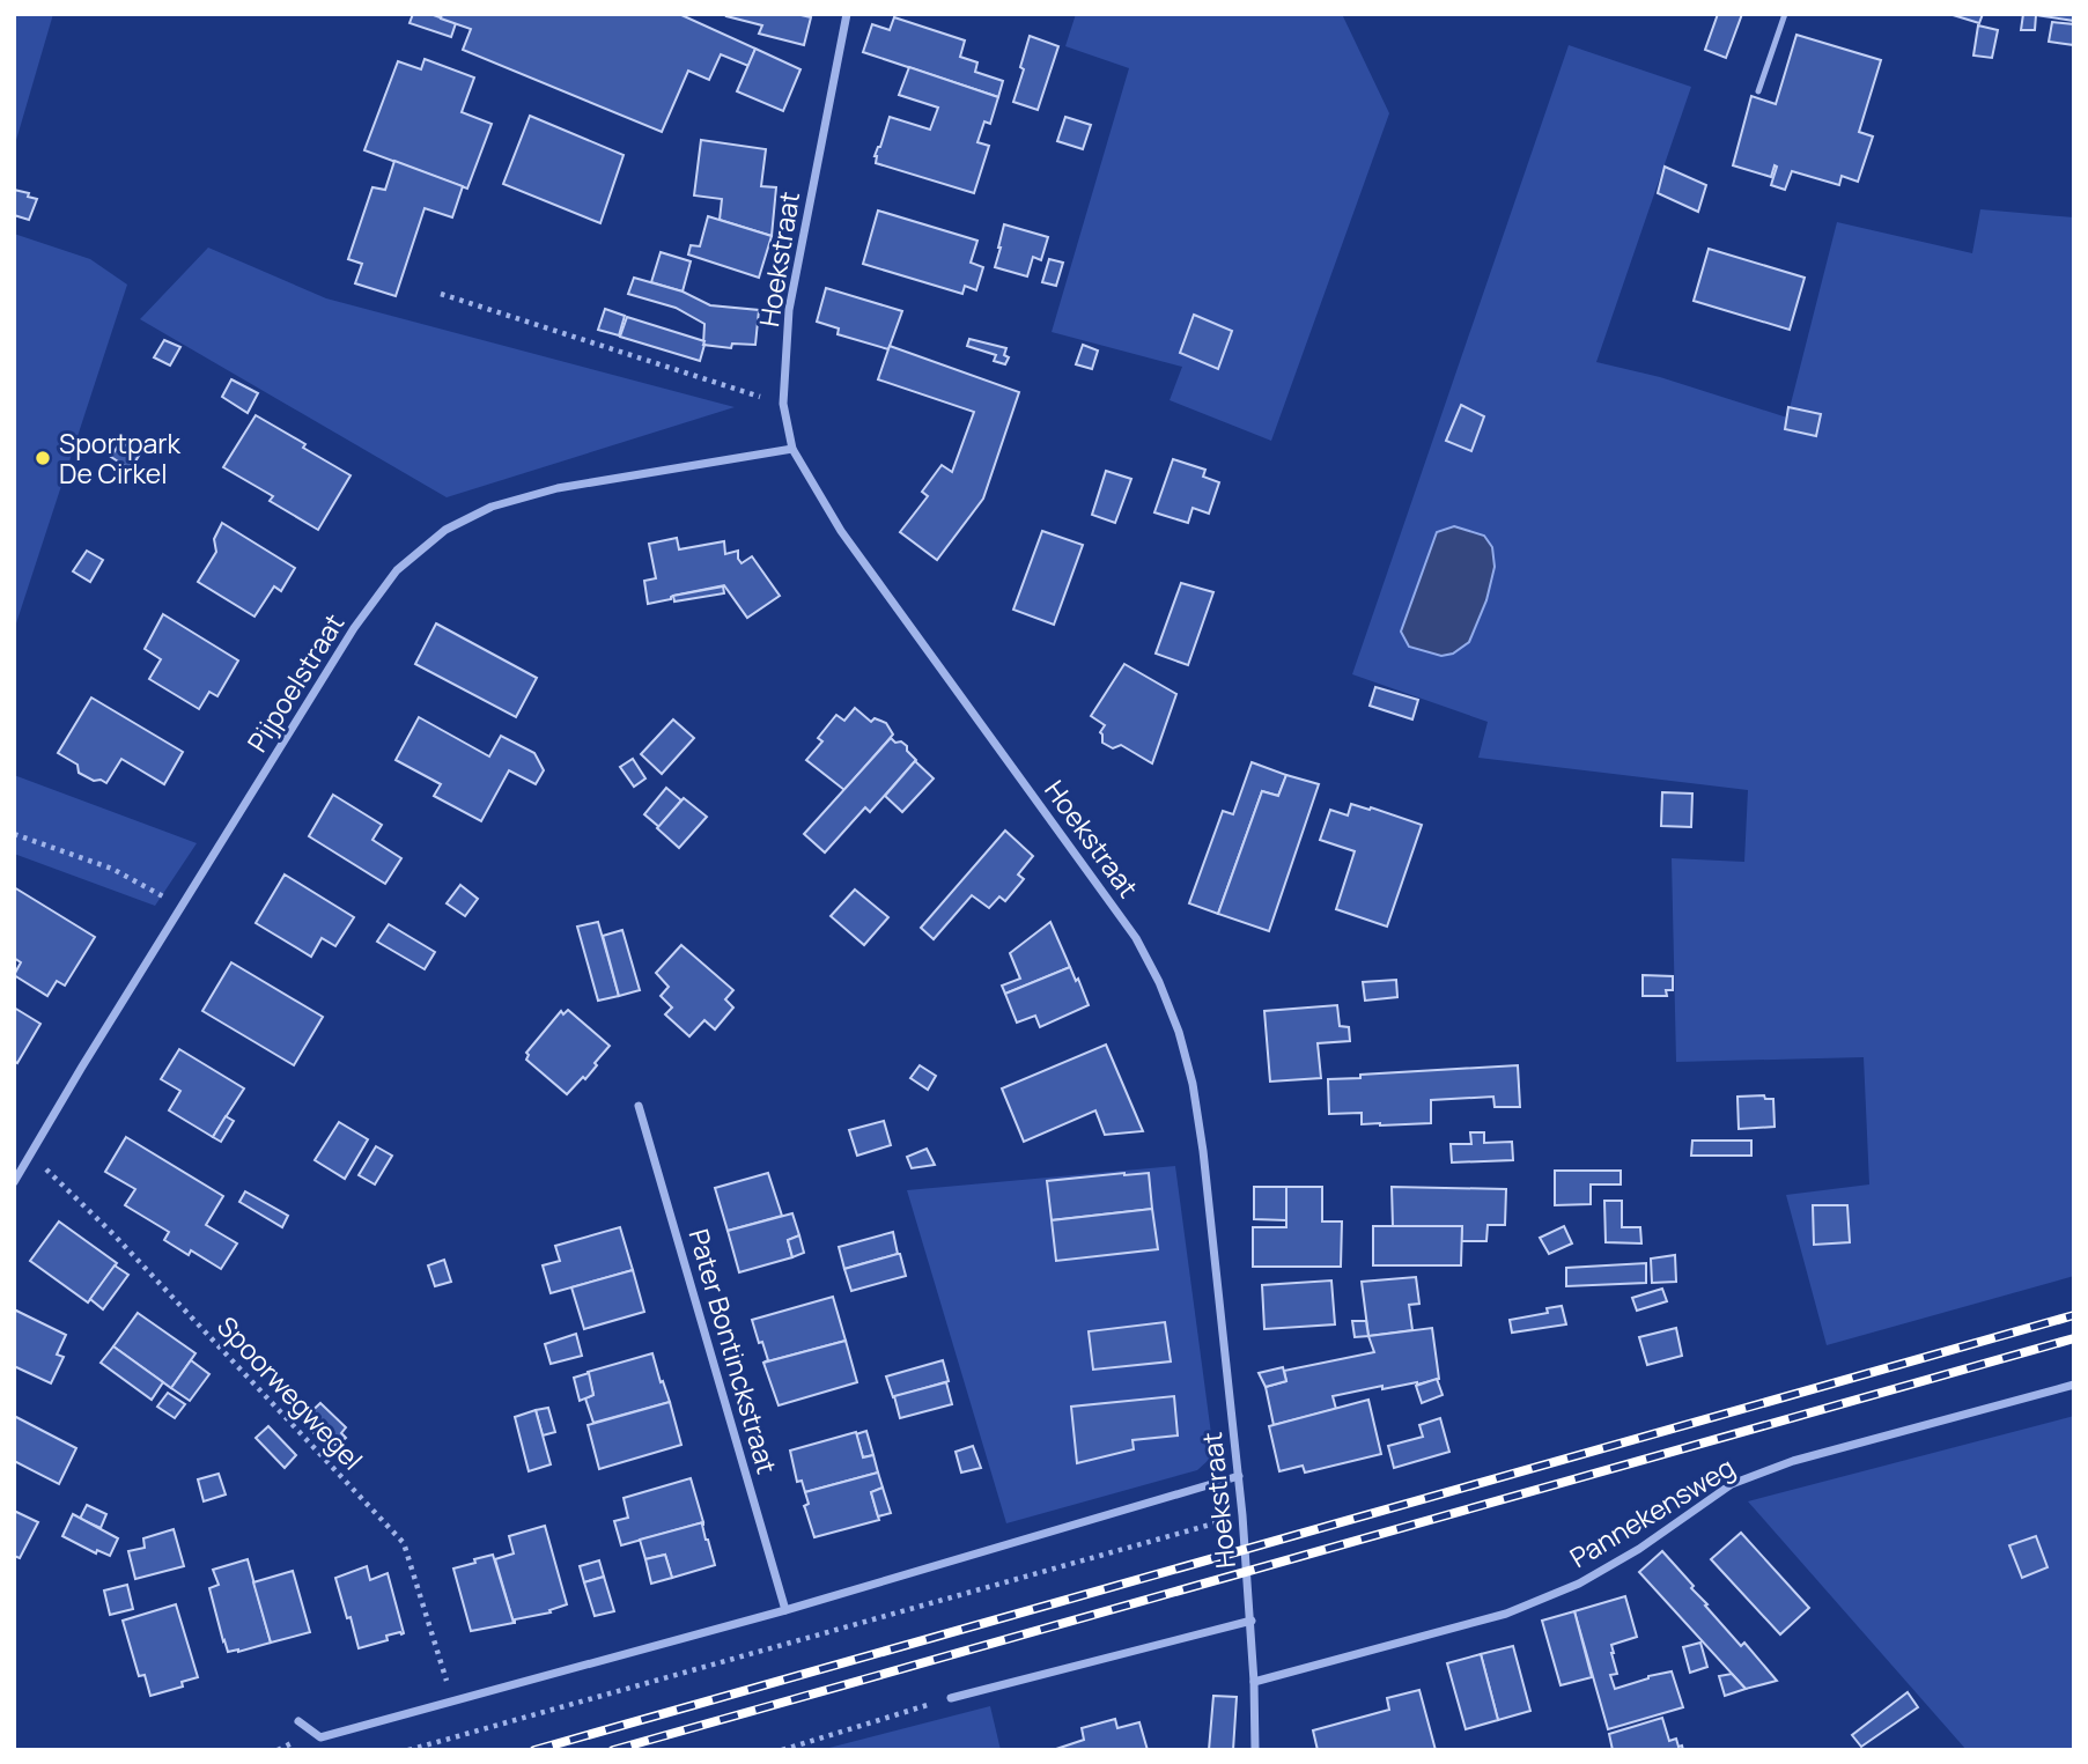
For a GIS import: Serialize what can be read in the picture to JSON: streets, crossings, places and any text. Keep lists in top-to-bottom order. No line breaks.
{"streets":{"street":["Hoekstraat","Pijpoelstraat","Pater Bontinckstraat","Pannekensweg"],"path":["Spoorwegwegel"]},"crossings":[["Hoekstraat","Pijpoelstraat"],["Hoekstraat","Pannekensweg"],["Pijpoelstraat","Spoorwegwegel"]],"places":["Sportpark De Cirkel"]}
